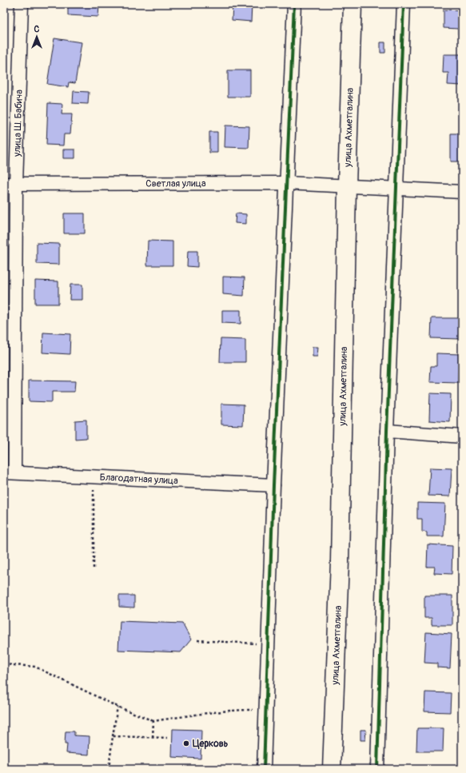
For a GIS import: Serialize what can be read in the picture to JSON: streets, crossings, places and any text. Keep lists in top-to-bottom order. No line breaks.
{"streets":{"main road":["улица Ахметгалина"],"street":["улица Ш. Бабича","Светлая улица","Благодатная улица"]},"crossings":[["улица Ш. Бабича","Светлая улица"],["улица Ш. Бабича","Благодатная улица"],["улица Ахметгалина","Светлая улица"]],"places":["Церковь"],"north":"top"}
